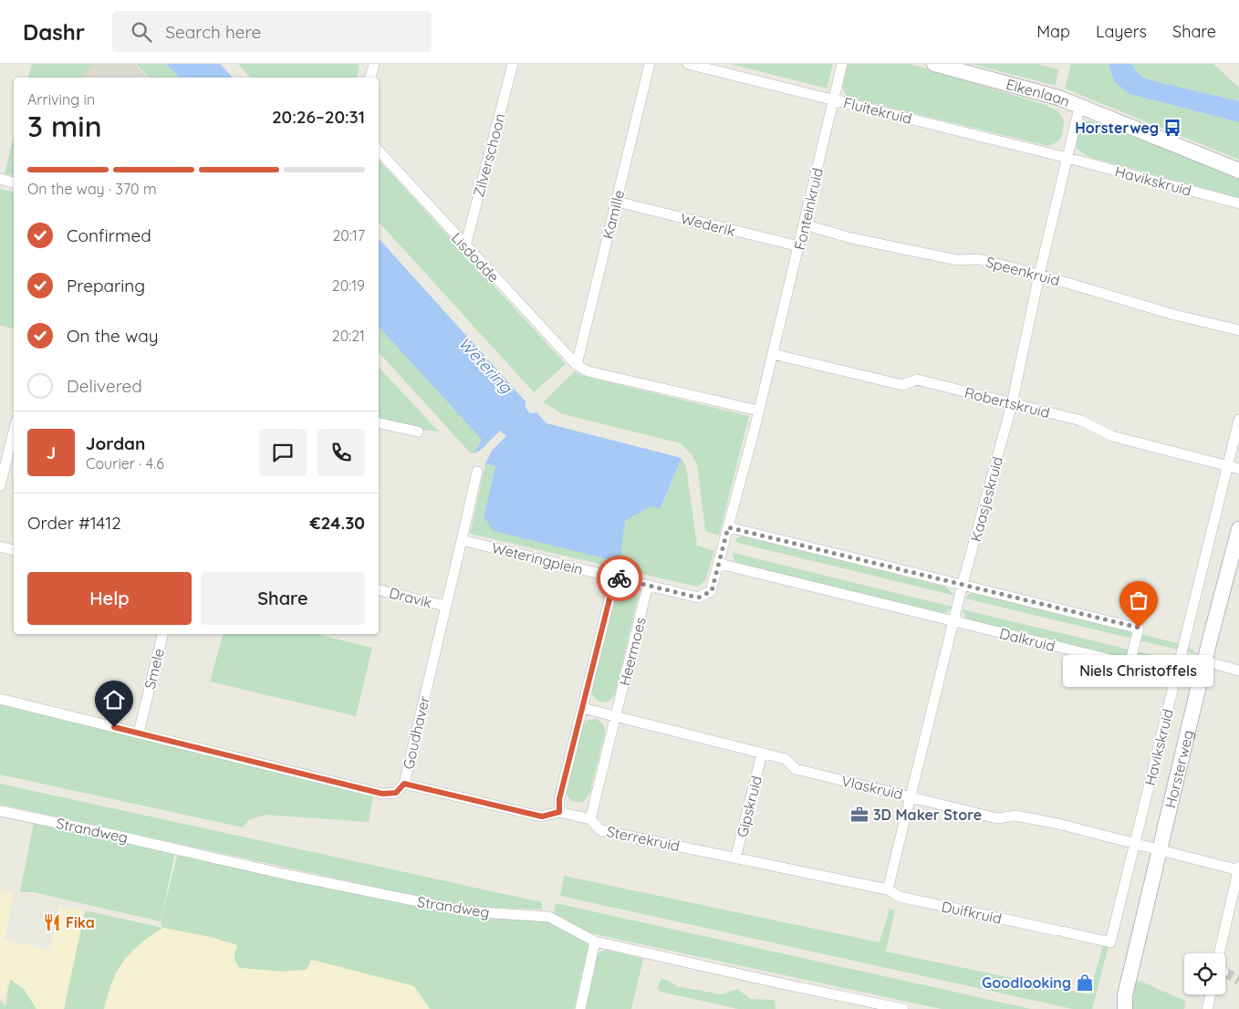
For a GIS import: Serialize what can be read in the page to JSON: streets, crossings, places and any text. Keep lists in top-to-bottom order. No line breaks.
{"streets":{"street":["Eikenlaan","Fluitekruid","Zilverschoon","Havikskruid","Fonteinkruid","Kamille","Wederik","Lisdodde","Speenkruid","Robertskruid","Kaasjeskruid","Weteringplein","Dravik","Dalkruid","Heermoes","Smele","Goudhaver","Horsterweg","Vlaskruid","Gipskruid","Strandweg","Sterrekruid","Duifkruid"]},"crossings":[["Eikenlaan","Kaasjeskruid"],["Fluitekruid","Havikskruid"],["Fluitekruid","Fonteinkruid"],["Fluitekruid","Kaasjeskruid"],["Zilverschoon","Lisdodde"],["Havikskruid","Robertskruid"],["Havikskruid","Kaasjeskruid"],["Havikskruid","Vlaskruid"],["Havikskruid","Duifkruid"],["Fonteinkruid","Wederik"],["Fonteinkruid","Speenkruid"],["Fonteinkruid","Robertskruid"],["Fonteinkruid","Weteringplein"],["Kamille","Wederik"],["Kamille","Lisdodde"],["Speenkruid","Kaasjeskruid"],["Robertskruid","Kaasjeskruid"],["Robertskruid","Weteringplein"],["Kaasjeskruid","Dalkruid"],["Kaasjeskruid","Vlaskruid"],["Kaasjeskruid","Sterrekruid"],["Kaasjeskruid","Duifkruid"],["Weteringplein","Dalkruid"],["Weteringplein","Heermoes"],["Weteringplein","Goudhaver"],["Dravik","Goudhaver"],["Heermoes","Vlaskruid"],["Heermoes","Sterrekruid"],["Smele","Goudhaver"],["Goudhaver","Sterrekruid"],["Horsterweg","Vlaskruid"],["Vlaskruid","Gipskruid"],["Gipskruid","Sterrekruid"],["Sterrekruid","Duifkruid"]],"water":["Wetering"],"places":{"bus stop":["Horsterweg"],"other":["Niels Christoffels"],"office":["3D Maker Store"],"restaurant":["Fika"],"shop":["Goodlooking"]},"page":{"header":"Dashr","search":"Search here","nav":["Map","Layers","Share"],"heading":["3 min","Arriving in","20:26–20:31"],"panel":["Jordan","Courier · 4.6","Order #1412","€24.30"],"bar":"On the way · 370 m","list":[["Confirmed","20:17"],["Preparing","20:19"],["On the way","20:21"],"Delivered"],"round":"J","buttons":["Help","Share"],"bubble":"Niels Christoffels"}}
